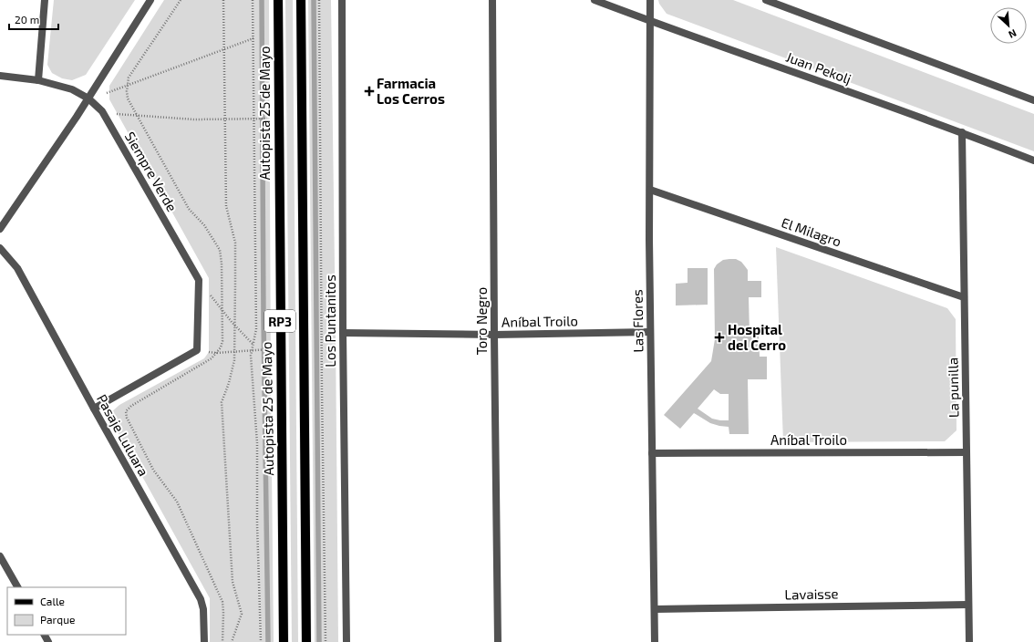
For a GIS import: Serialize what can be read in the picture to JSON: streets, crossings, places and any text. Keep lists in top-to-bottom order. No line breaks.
{"streets":{"main road":["Autopista 25 de Mayo","RP3"],"street":["Juan Pekolj","Siempre Verde","El Milagro","Los Puntanitos","Toro Negro","Aníbal Troilo","Las Flores","La punilla","Pasaje Luluara","Lavaisse"]},"crossings":[["Juan Pekolj","Las Flores"],["Juan Pekolj","La punilla"],["El Milagro","Las Flores"],["El Milagro","La punilla"],["Los Puntanitos","Aníbal Troilo"],["Toro Negro","Aníbal Troilo"],["Aníbal Troilo","Las Flores"],["Aníbal Troilo","La punilla"],["Las Flores","Lavaisse"],["La punilla","Lavaisse"]],"places":{"health":["Farmacia Los Cerros","Hospital del Cerro"]},"legend":["Calle","Parque"],"scale_bar":"20 m","north":"bottom right"}
